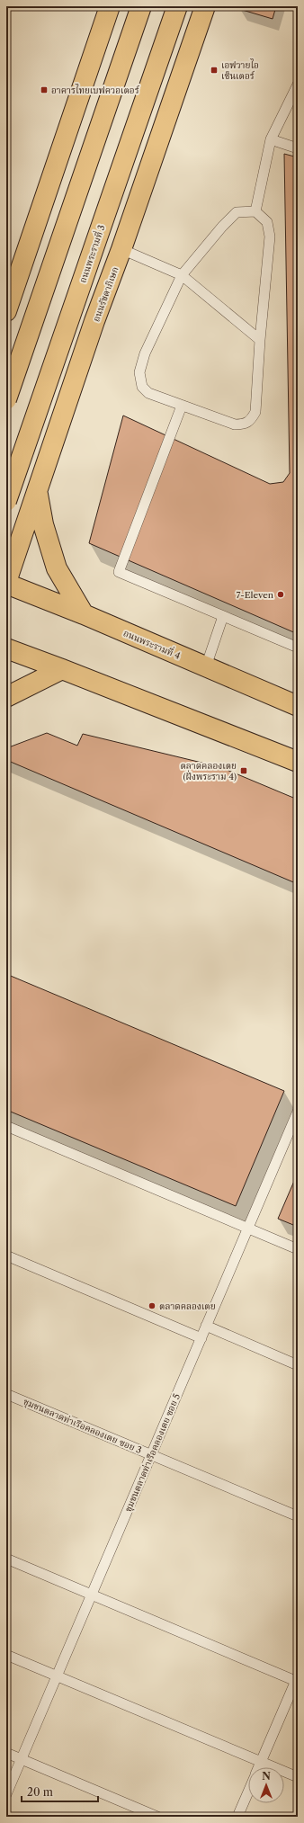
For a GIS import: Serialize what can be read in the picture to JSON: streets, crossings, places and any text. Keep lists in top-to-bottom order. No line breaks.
{"streets":{"main road":["ถนนพระรามที่ 3","ถนนรัชดาภิเษก","ถนนพระรามที่ 4"],"lane":["ชุมชนตลาดท่าเรือคลองเตย ซอย 3","ชุมชนตลาดท่าเรือคลองเตย ซอย 5"]},"crossings":[["ถนนรัชดาภิเษก","ถนนพระรามที่ 4"],["ชุมชนตลาดท่าเรือคลองเตย ซอย 3","ชุมชนตลาดท่าเรือคลองเตย ซอย 5"]],"places":{"transit":["เอฟวายไอ เซ็นเตอร์","อาคารไทยเบฟควอเตอร์","ตลาดคลองเตย (ฝั่งพระราม 4)"],"other":["7-Eleven","ตลาดคลองเตย"]},"scale_bar":"20 m","north":"top"}
